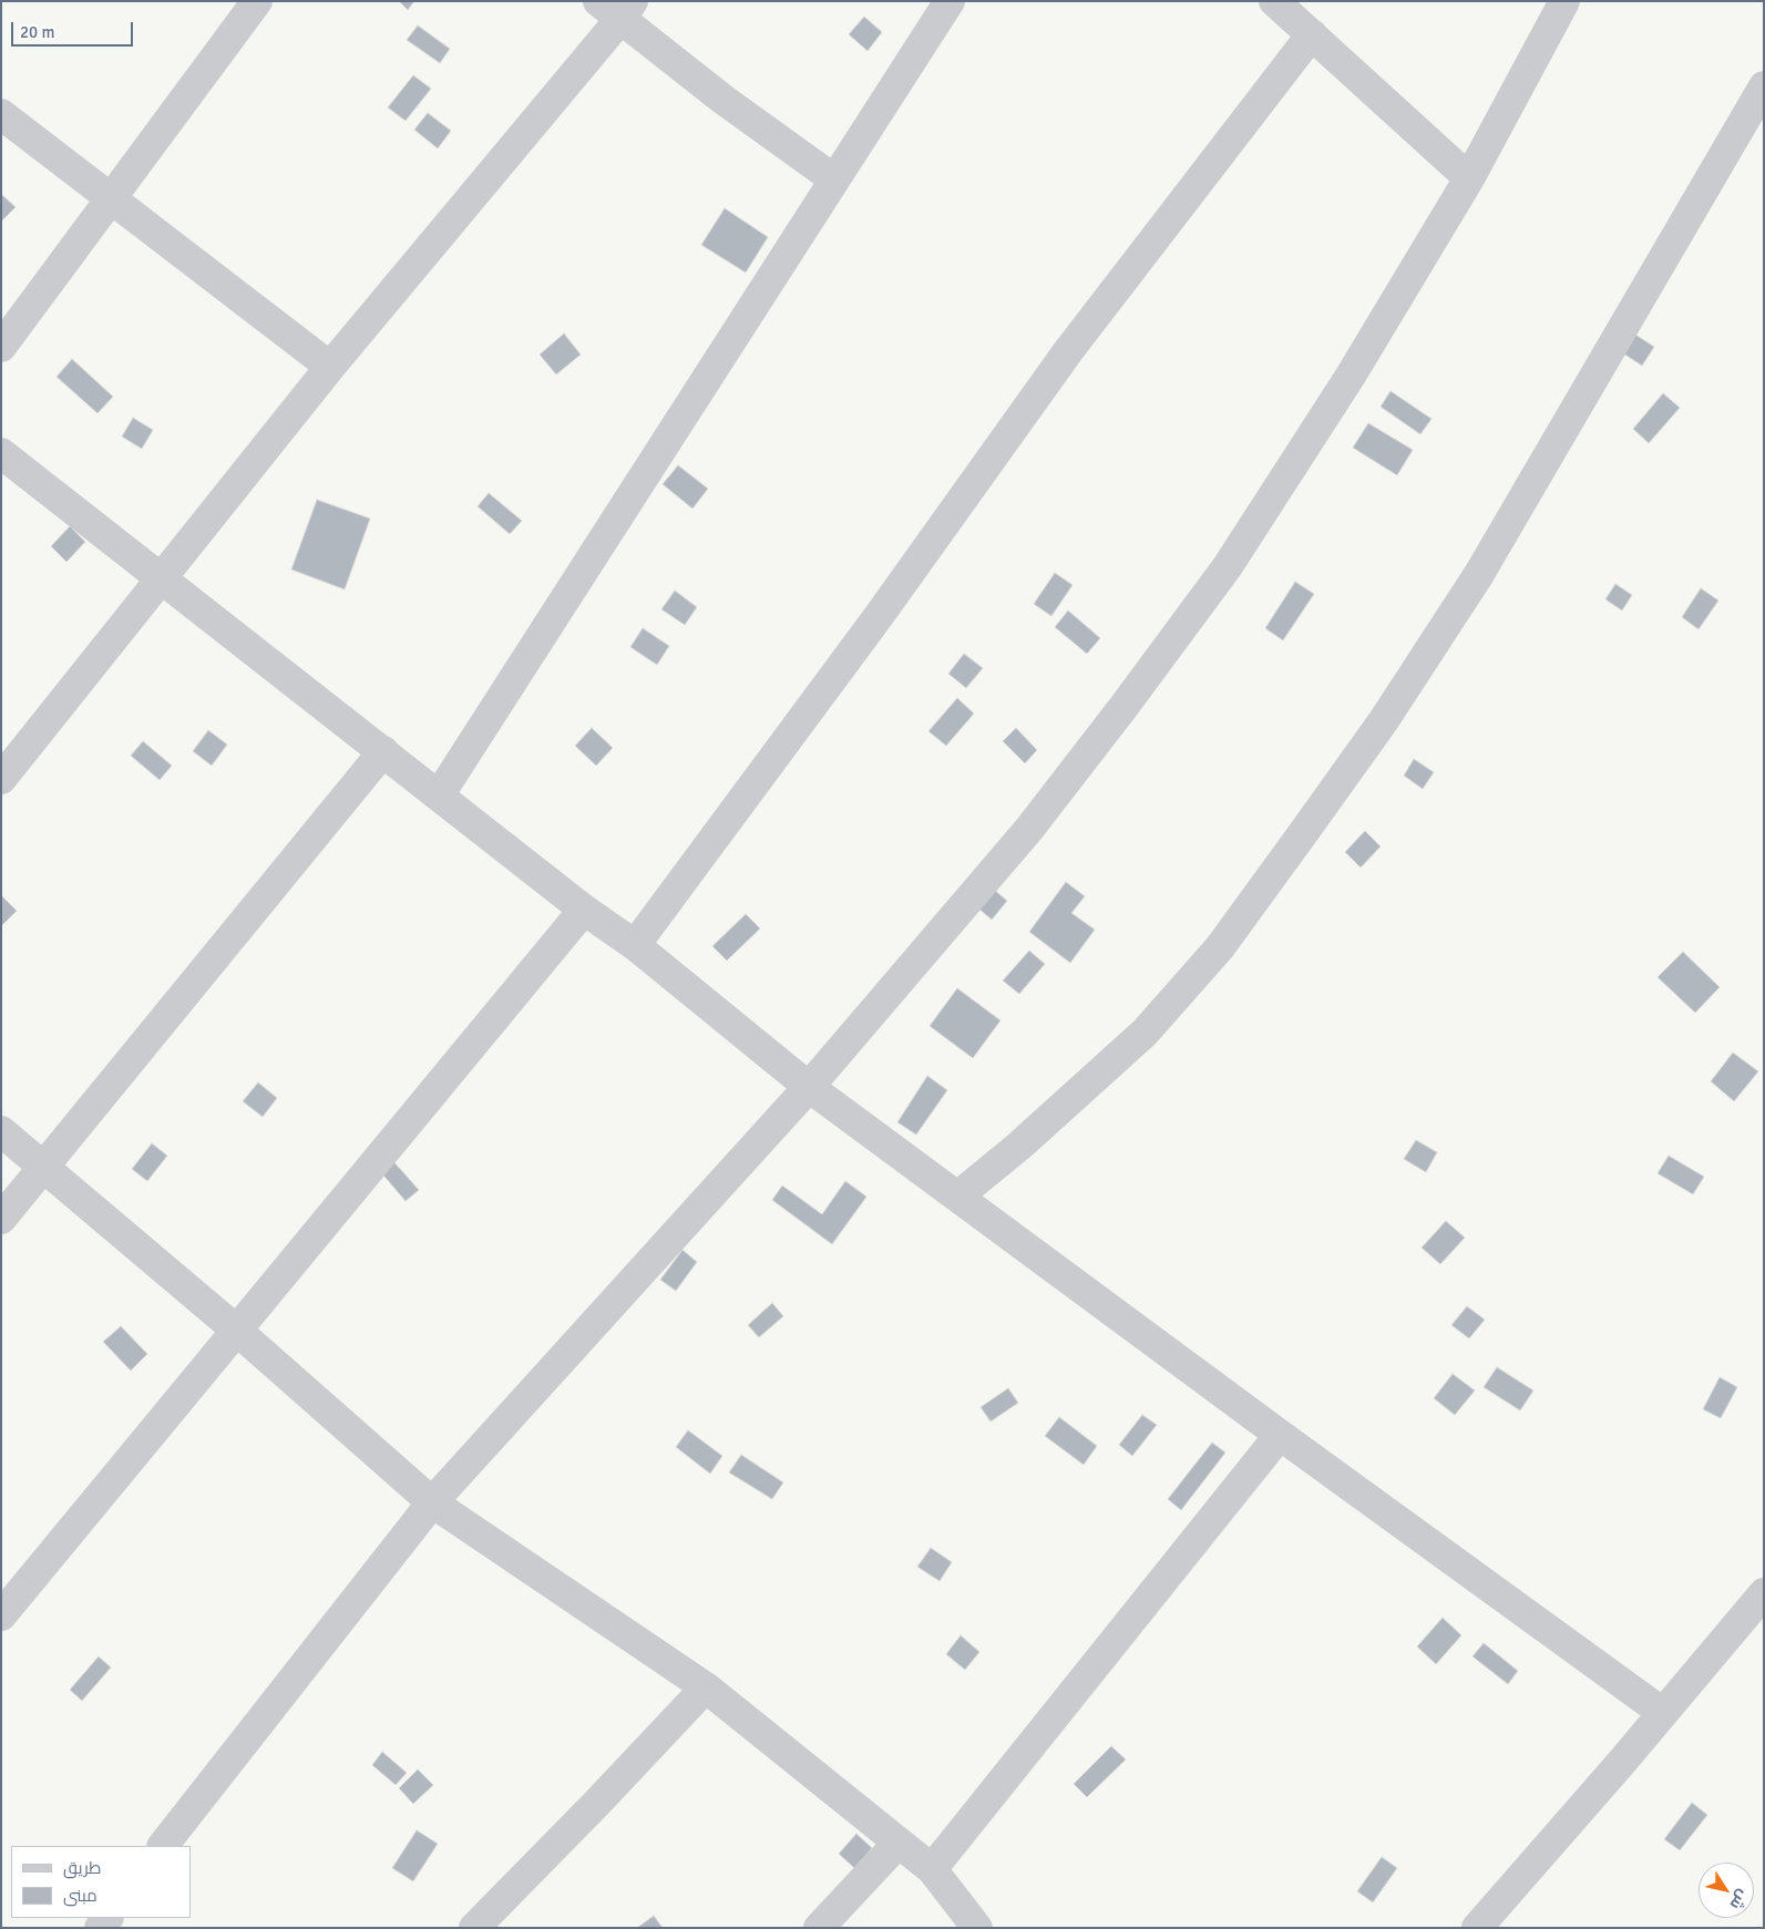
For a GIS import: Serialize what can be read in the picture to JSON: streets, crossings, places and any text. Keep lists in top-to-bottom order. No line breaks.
{"legend":["طريق","مبنى"],"scale_bar":"20 m","north":"bottom right"}
